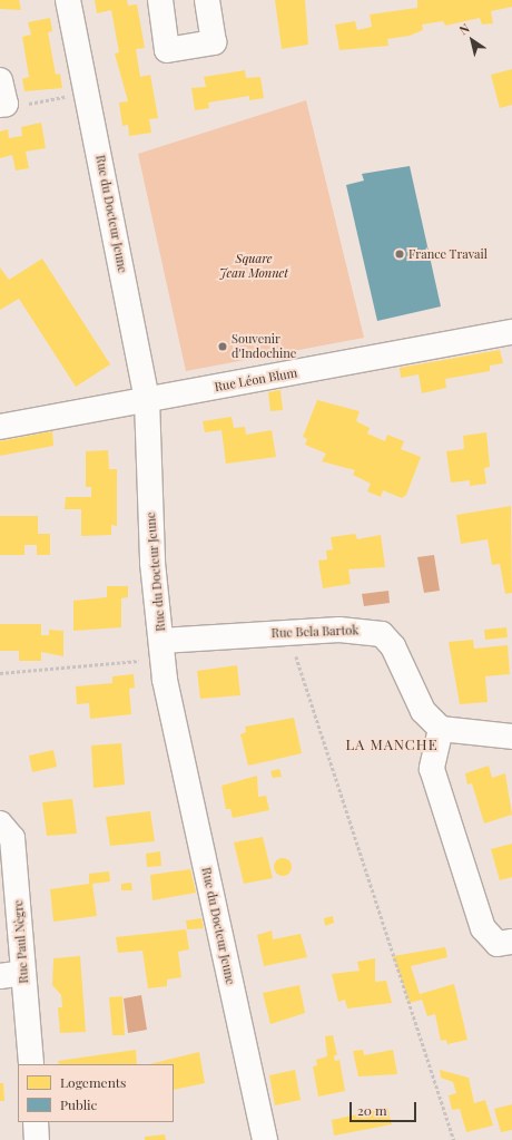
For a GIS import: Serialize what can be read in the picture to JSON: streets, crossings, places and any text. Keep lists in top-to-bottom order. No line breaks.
{"streets":{"street":["Rue du Docteur Jeune","Rue Léon Blum","Rue Bela Bartok","Rue Paul Nègre"]},"crossings":[["Rue du Docteur Jeune","Rue Léon Blum"],["Rue du Docteur Jeune","Rue Bela Bartok"]],"districts":["LA MANCHE"],"parks":["Square Jean Monnet"],"places":["France Travail","Souvenir d'Indochine"],"legend":["Logements","Public"],"scale_bar":"20 m","north":"top left"}
